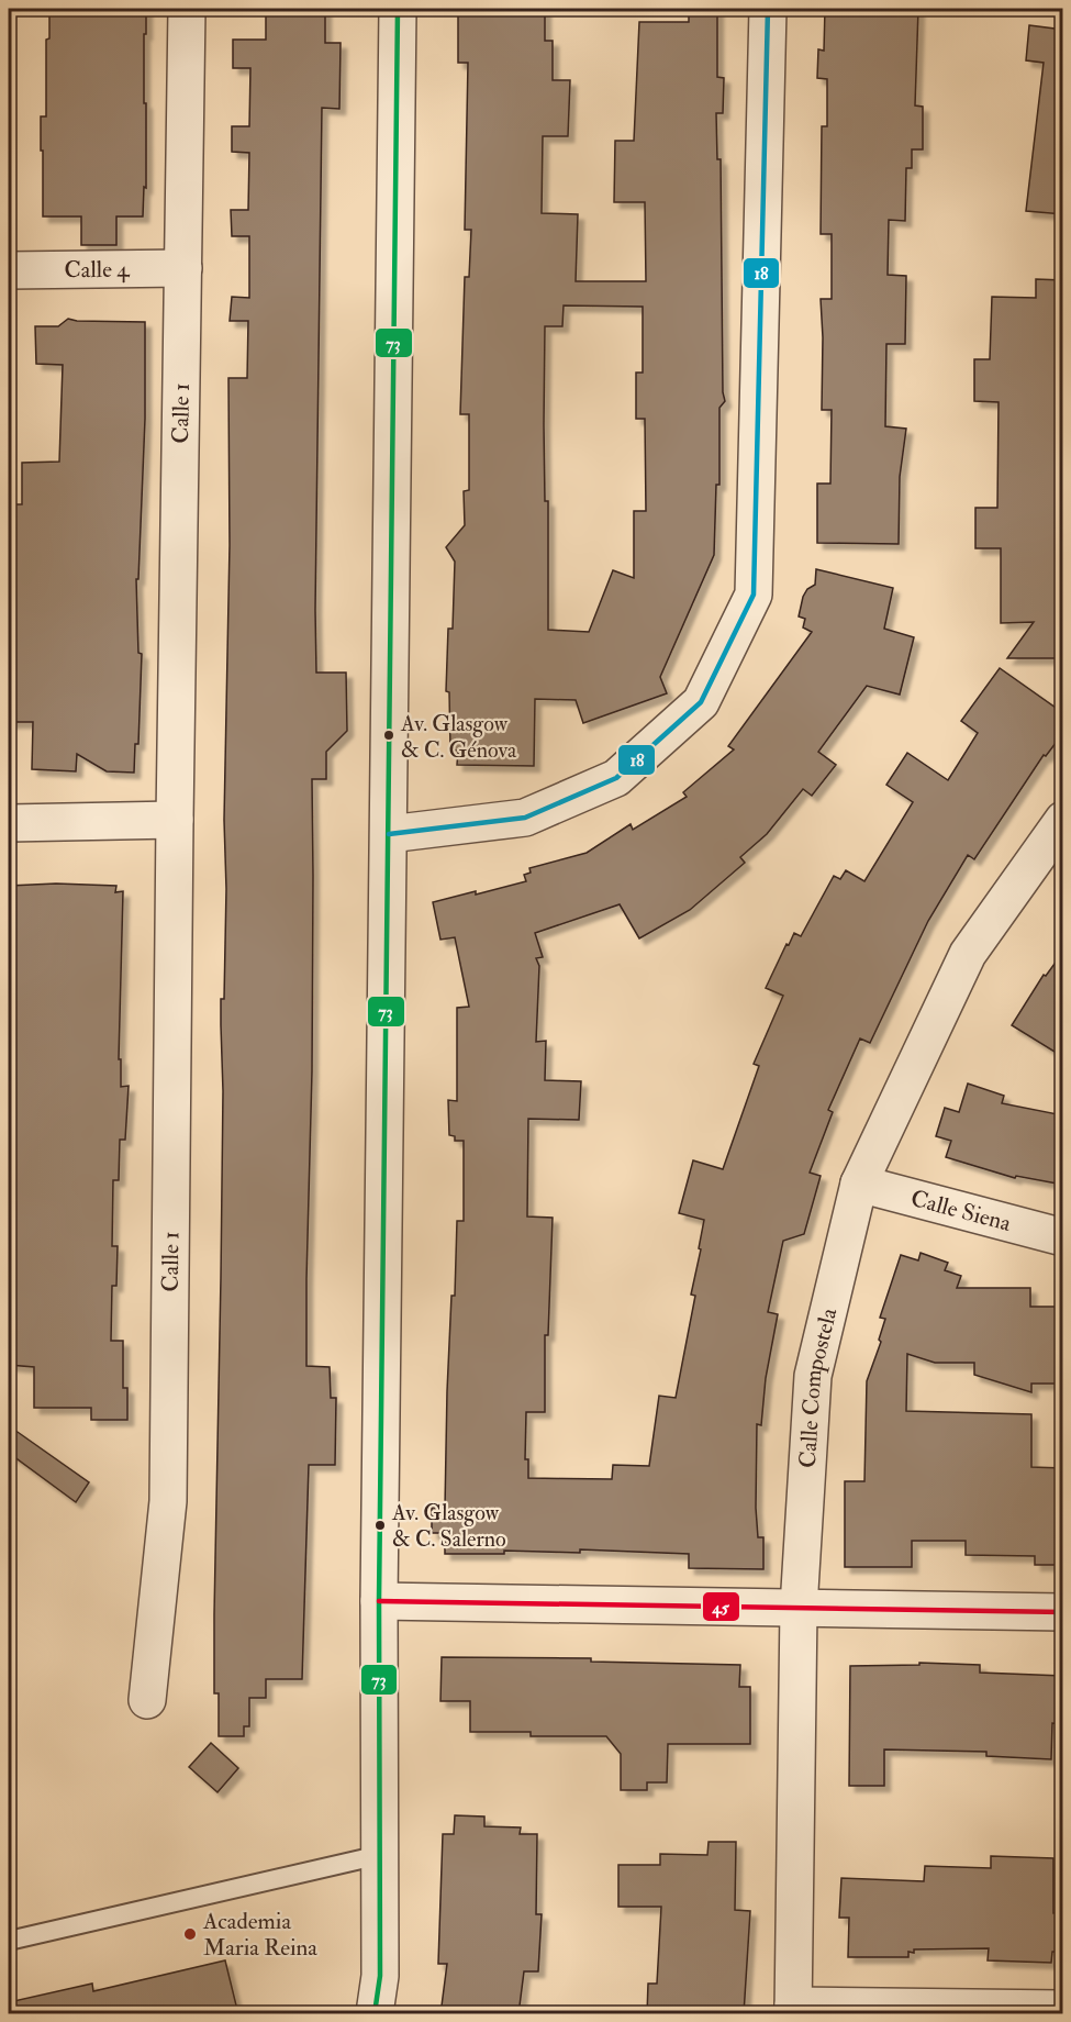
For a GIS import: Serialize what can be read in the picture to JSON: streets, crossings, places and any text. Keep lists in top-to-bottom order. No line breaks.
{"streets":{"street":["Calle 4","Calle 1","Calle Siena","Calle Compostela"]},"crossings":[["Calle 4","Calle 1"],["Calle Siena","Calle Compostela"]],"places":["Av. Glasgow & C. Génova","Av. Glasgow & C. Salerno","Academia Maria Reina"],"lines":["transit line 73","transit line 18","transit line 45"]}
